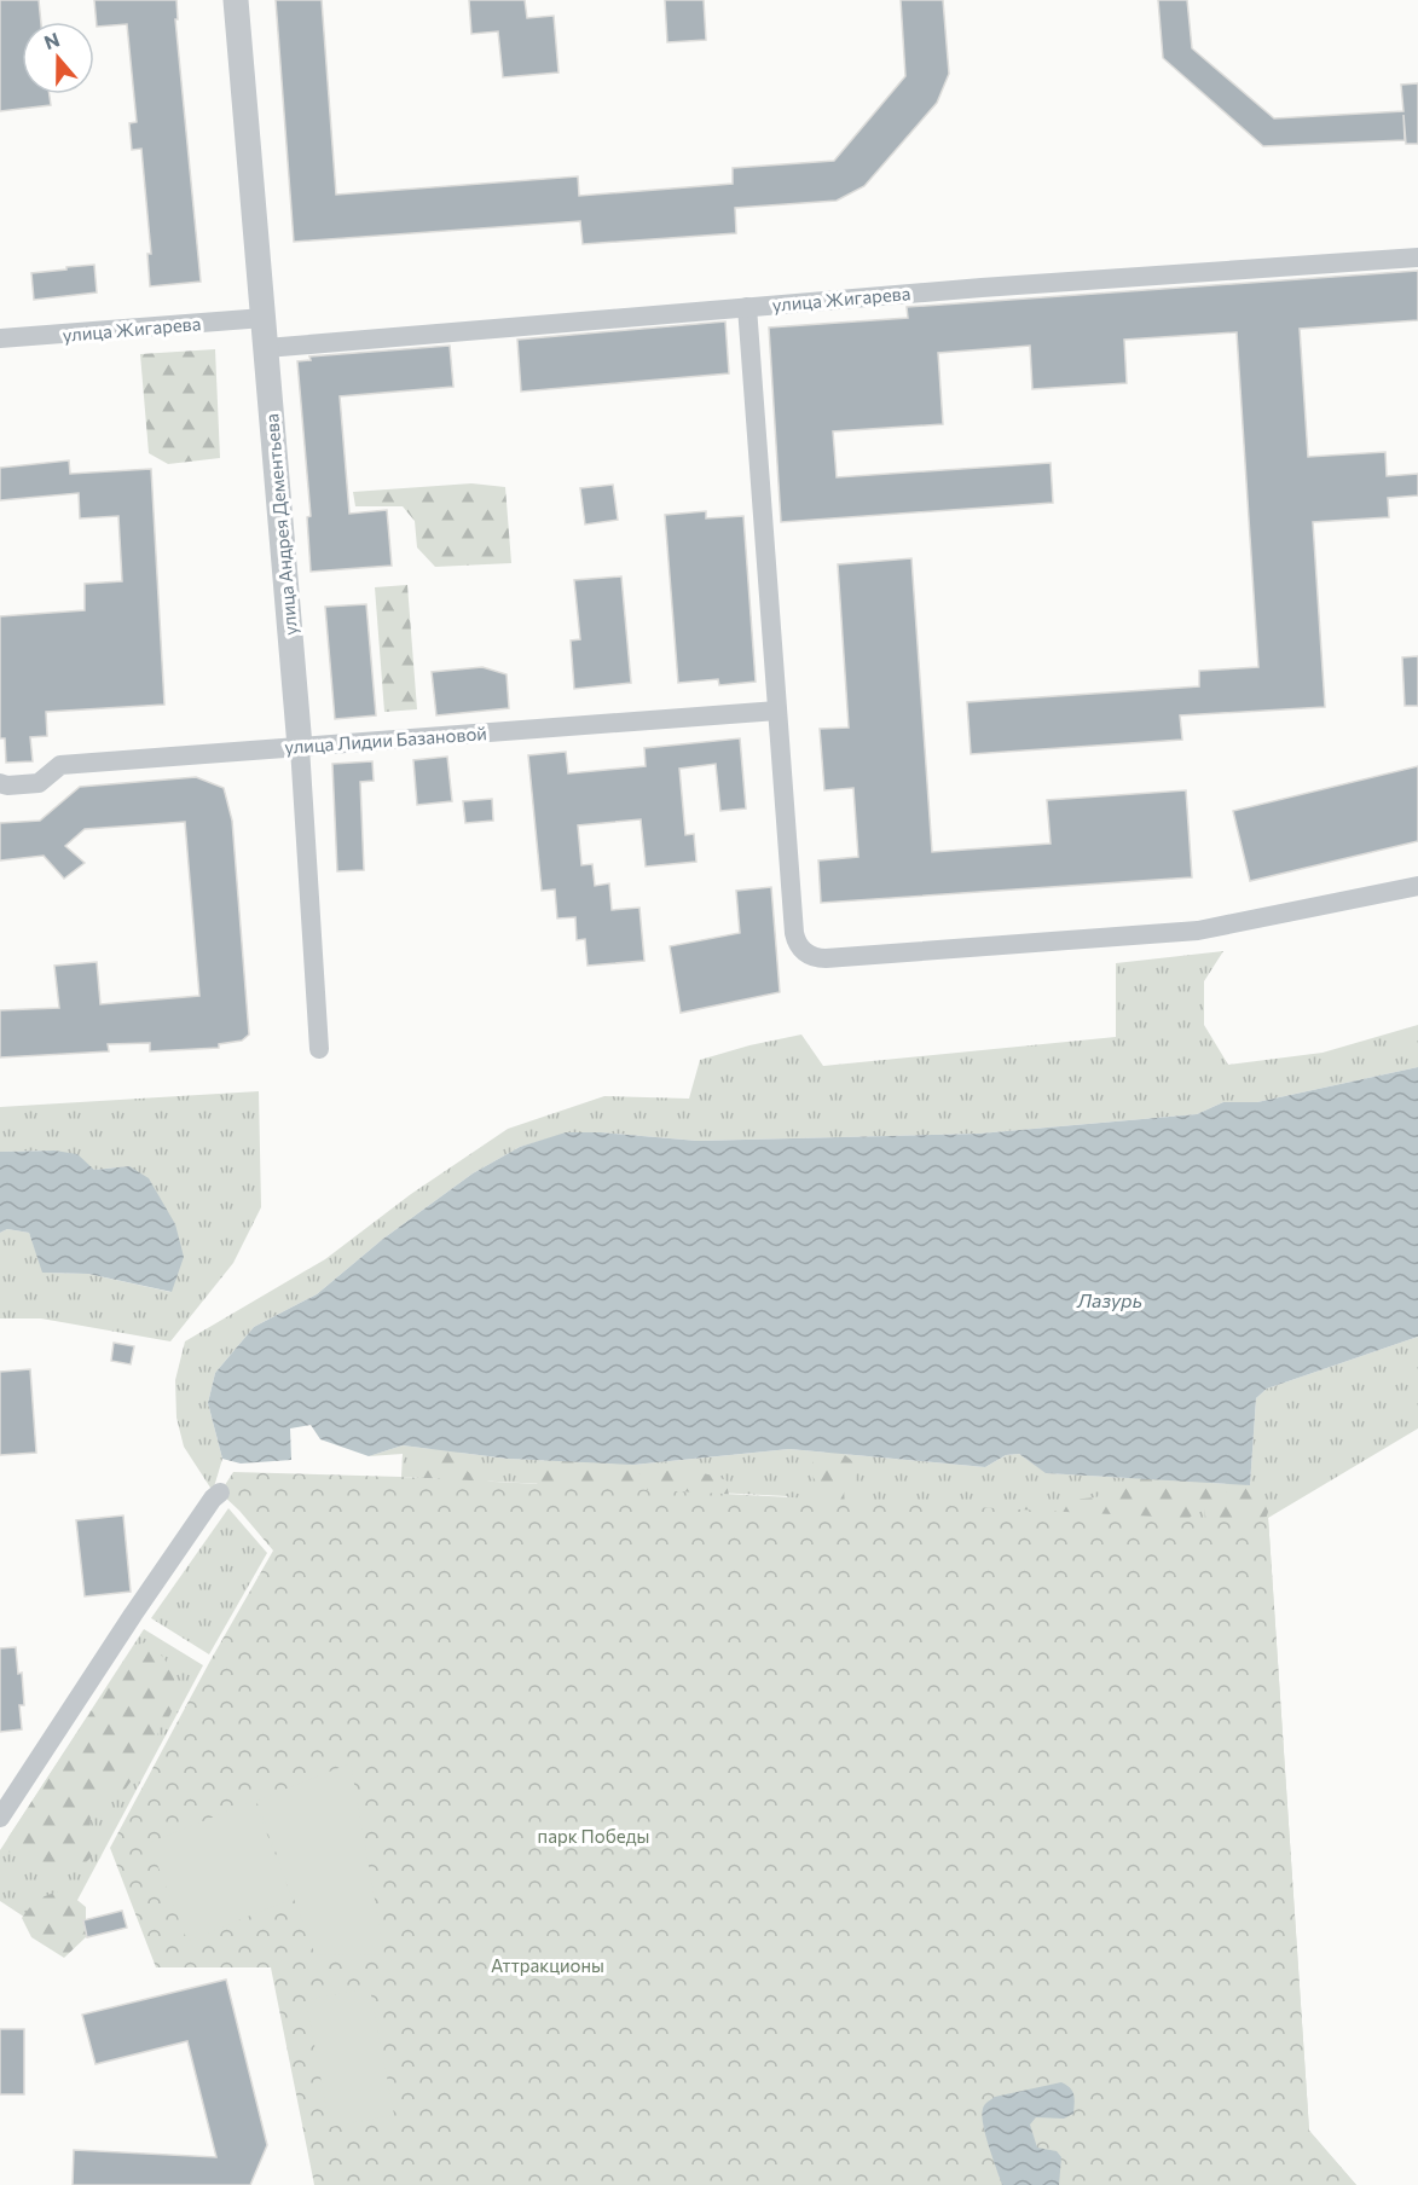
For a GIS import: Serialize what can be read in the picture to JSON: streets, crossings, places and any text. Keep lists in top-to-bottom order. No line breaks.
{"streets":{"street":["улица Жигарева","улица Андрея Дементьева","улица Лидии Базановой"]},"crossings":[["улица Жигарева","улица Андрея Дементьева"],["улица Андрея Дементьева","улица Лидии Базановой"]],"water":["Лазурь"],"parks":["парк Победы","Аттракционы"],"north":"top"}
